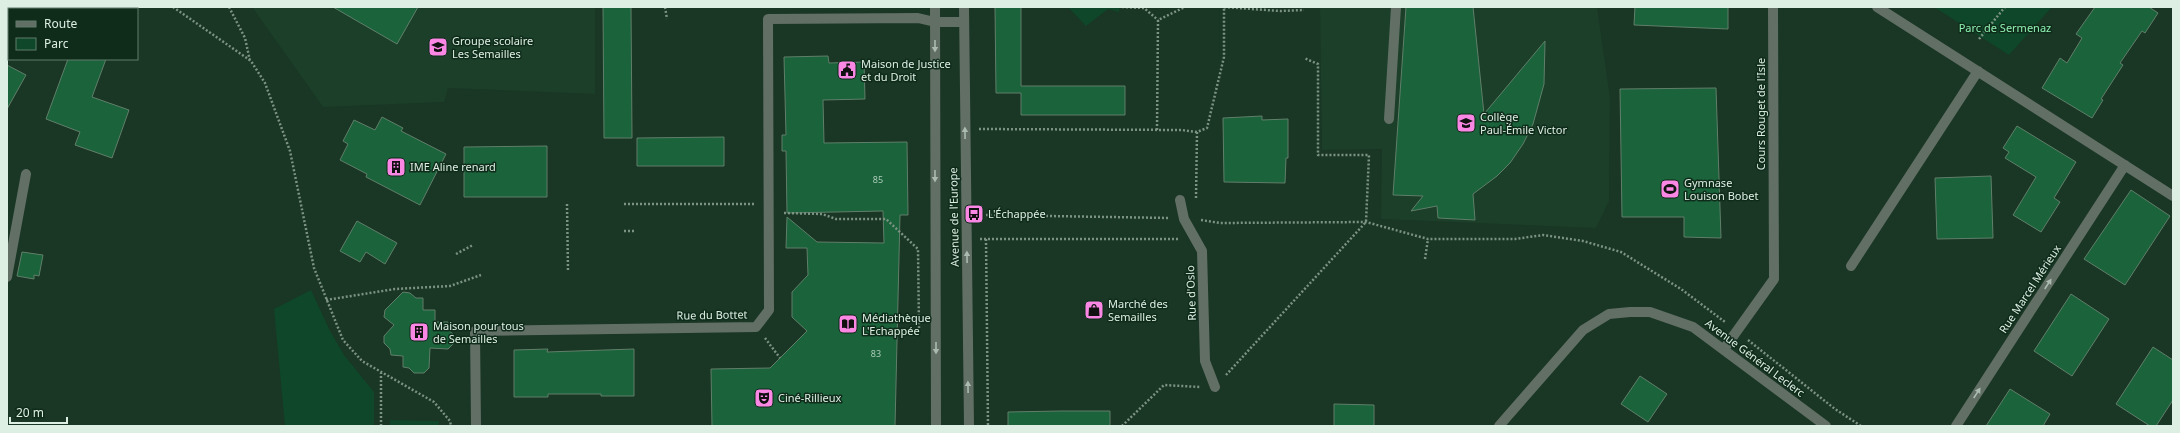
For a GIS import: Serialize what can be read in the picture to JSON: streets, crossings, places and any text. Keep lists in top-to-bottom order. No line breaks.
{"streets":{"street":["Cours Rouget de l'Isle","Avenue de l'Europe","Rue Marcel Mérieux","Rue d'Oslo","Rue du Bottet","Avenue Général Leclerc"]},"crossings":[["Cours Rouget de l'Isle","Avenue Général Leclerc"],["Avenue de l'Europe","Rue du Bottet"]],"one_way":["Rue Marcel Mérieux"],"parks":["Parc de Sermenaz"],"places":{"school or university":["Groupe scolaire Les Semailles","Collège Paul-Émile Victor"],"public building":["Maison de Justice et du Droit"],"building":["IME Aline renard","Maison pour tous de Semailles"],"sports":["Gymnase Louison Bobet"],"bus stop":["L'Échappée"],"shop":["Marché des Semailles"],"library":["Médiathèque L'Echappée"],"theatre":["Ciné-Rillieux"]},"house_numbers":["85","83"],"legend":["Route","Parc"],"scale_bar":"20 m"}
